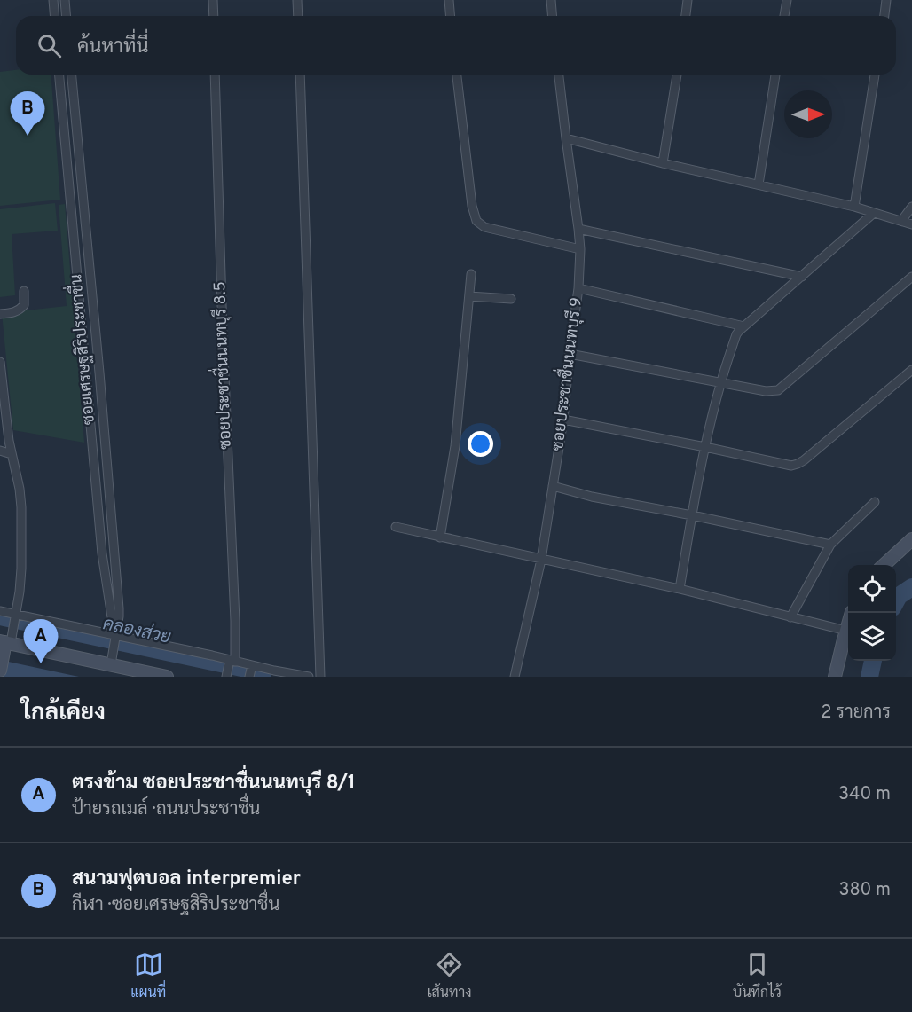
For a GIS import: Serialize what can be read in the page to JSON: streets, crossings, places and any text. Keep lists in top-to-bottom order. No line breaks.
{"streets":{"street":["ซอยเศรษฐสิริประชาชื่น","ซอยประชาชื่นนนทบุรี 8.5","ซอยประชาชื่นนนทบุรี 9"]},"water":["คลองส่วย"],"north":"right","page":{"search":"ค้นหาที่นี่","pins":["B","A"],"heading":["ใกล้เคียง","2 รายการ"],"list":[{"mark":"A","name":"ตรงข้าม ซอยประชาชื่นนนทบุรี 8/1","note":"ป้ายรถเมล์ · ถนนประชาชื่น","value":"340 m"},{"mark":"B","name":"สนามฟุตบอล interpremier","note":"กีฬา · ซอยเศรษฐสิริประชาชื่น","value":"380 m"}],"nav":["แผนที่","เส้นทาง","บันทึกไว้"]}}
